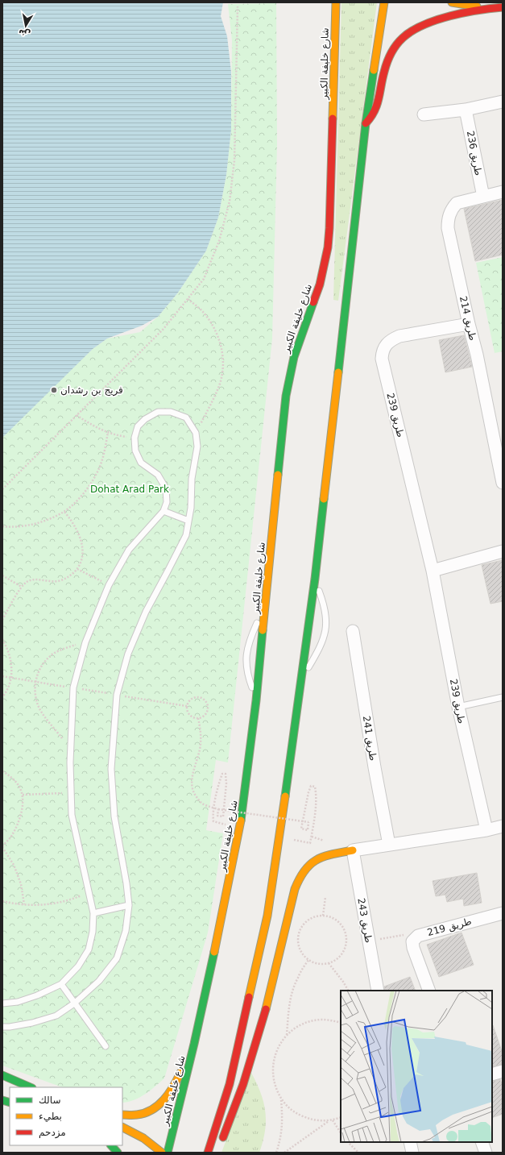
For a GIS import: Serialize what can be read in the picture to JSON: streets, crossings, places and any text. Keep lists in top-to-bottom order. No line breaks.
{"streets":{"main road":["شارع خليفة الكبير"],"street":["طريق 236","طريق 214","طريق 239","طريق 241","طريق 243","طريق 219"]},"crossings":[["طريق 236","طريق 214"],["طريق 214","طريق 239"]],"parks":["Dohat Arad Park"],"places":["فريج بن رشدان"],"legend":["سالك","بطيء","مزدحم"],"north":"bottom"}
